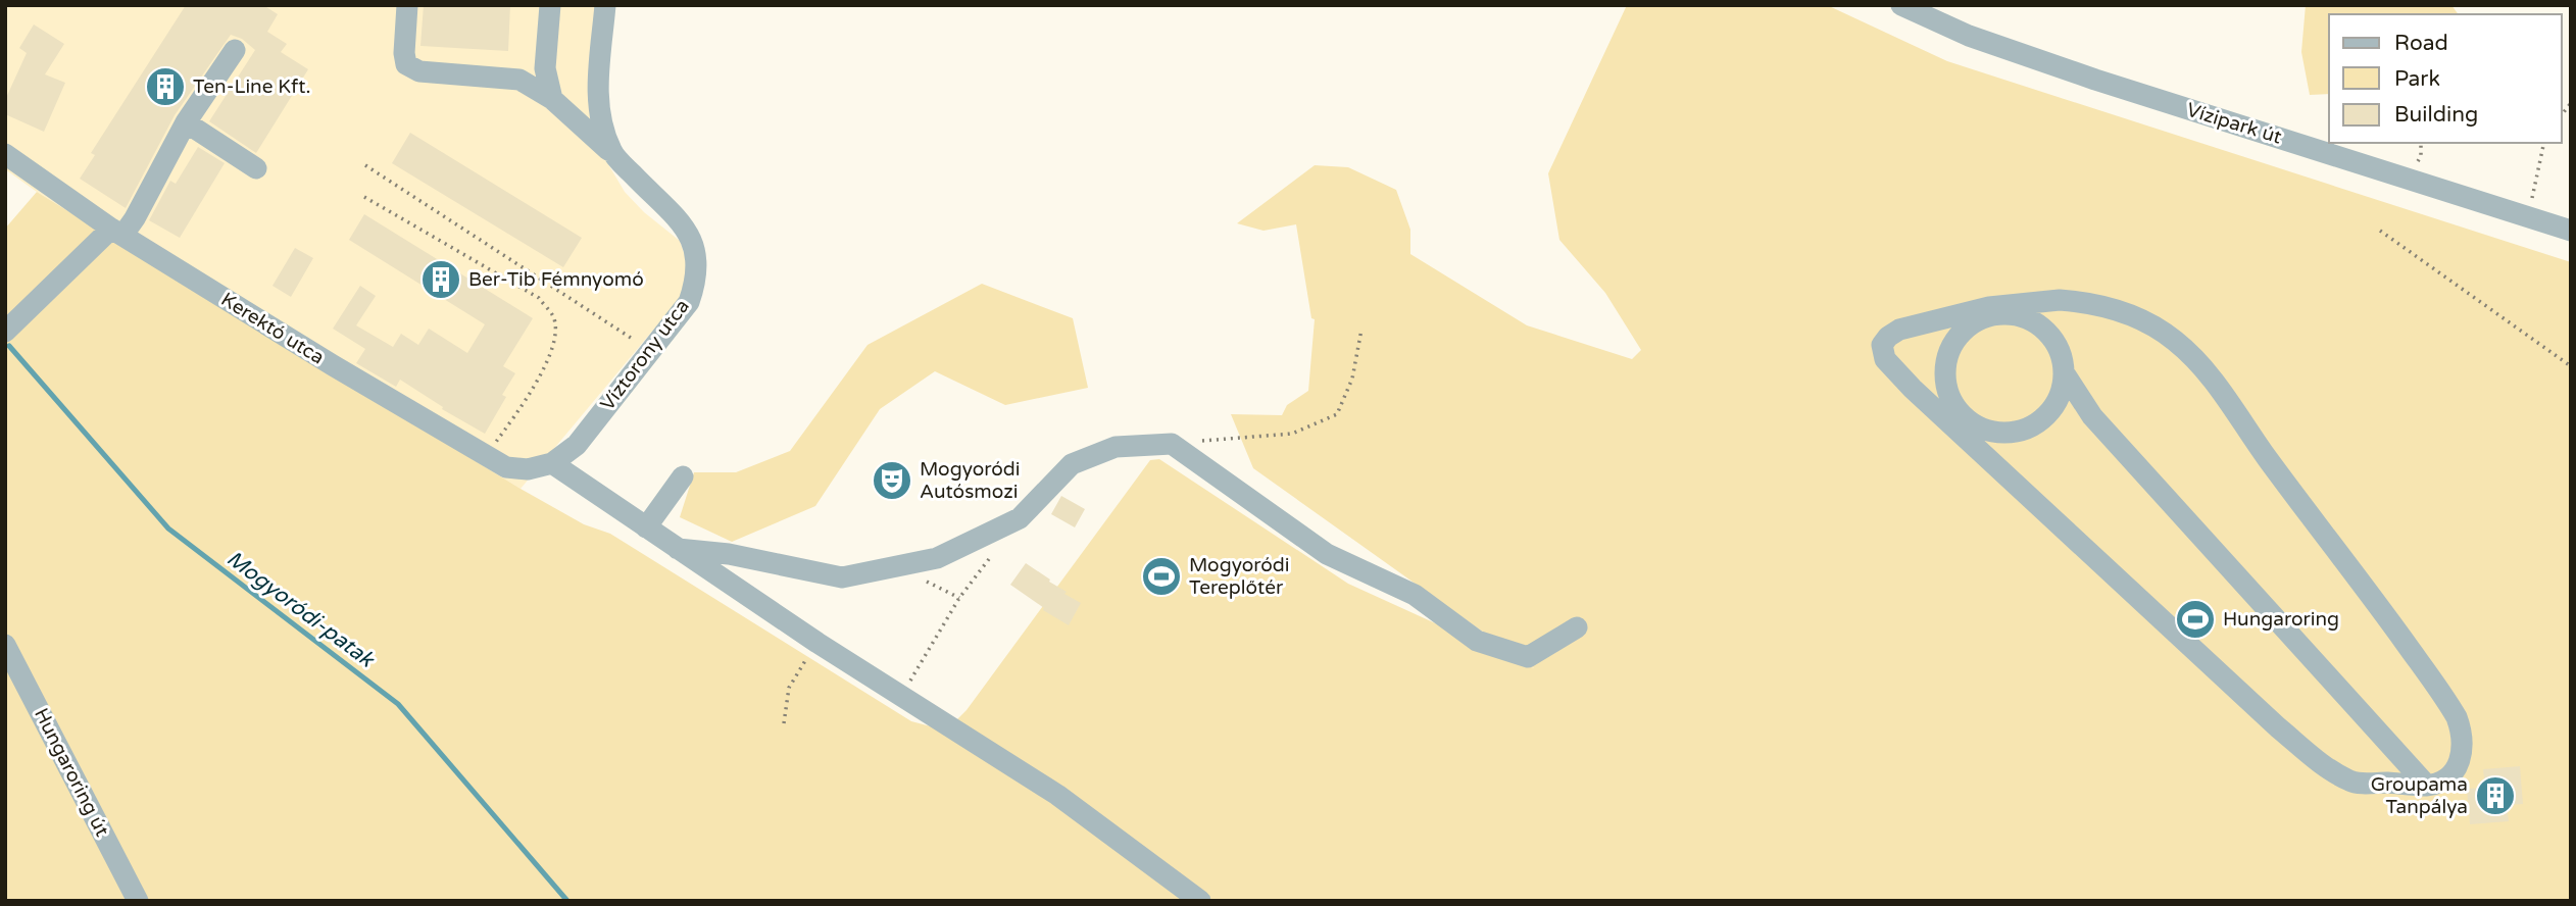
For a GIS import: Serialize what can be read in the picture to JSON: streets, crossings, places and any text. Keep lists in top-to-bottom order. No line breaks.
{"streets":{"street":["Vízipark út","Kerektó utca","Víztorony utca","Hungaroring út"]},"crossings":[["Kerektó utca","Víztorony utca"]],"water":["Mogyoródi-patak"],"places":{"building":["Ten-Line Kft.","Ber-Tib Fémnyomó","Groupama Tanpálya"],"theatre":["Mogyoródi Autósmozi"],"sports":["Mogyoródi Tereplőtér","Hungaroring"]},"legend":["Road","Park","Building"]}
